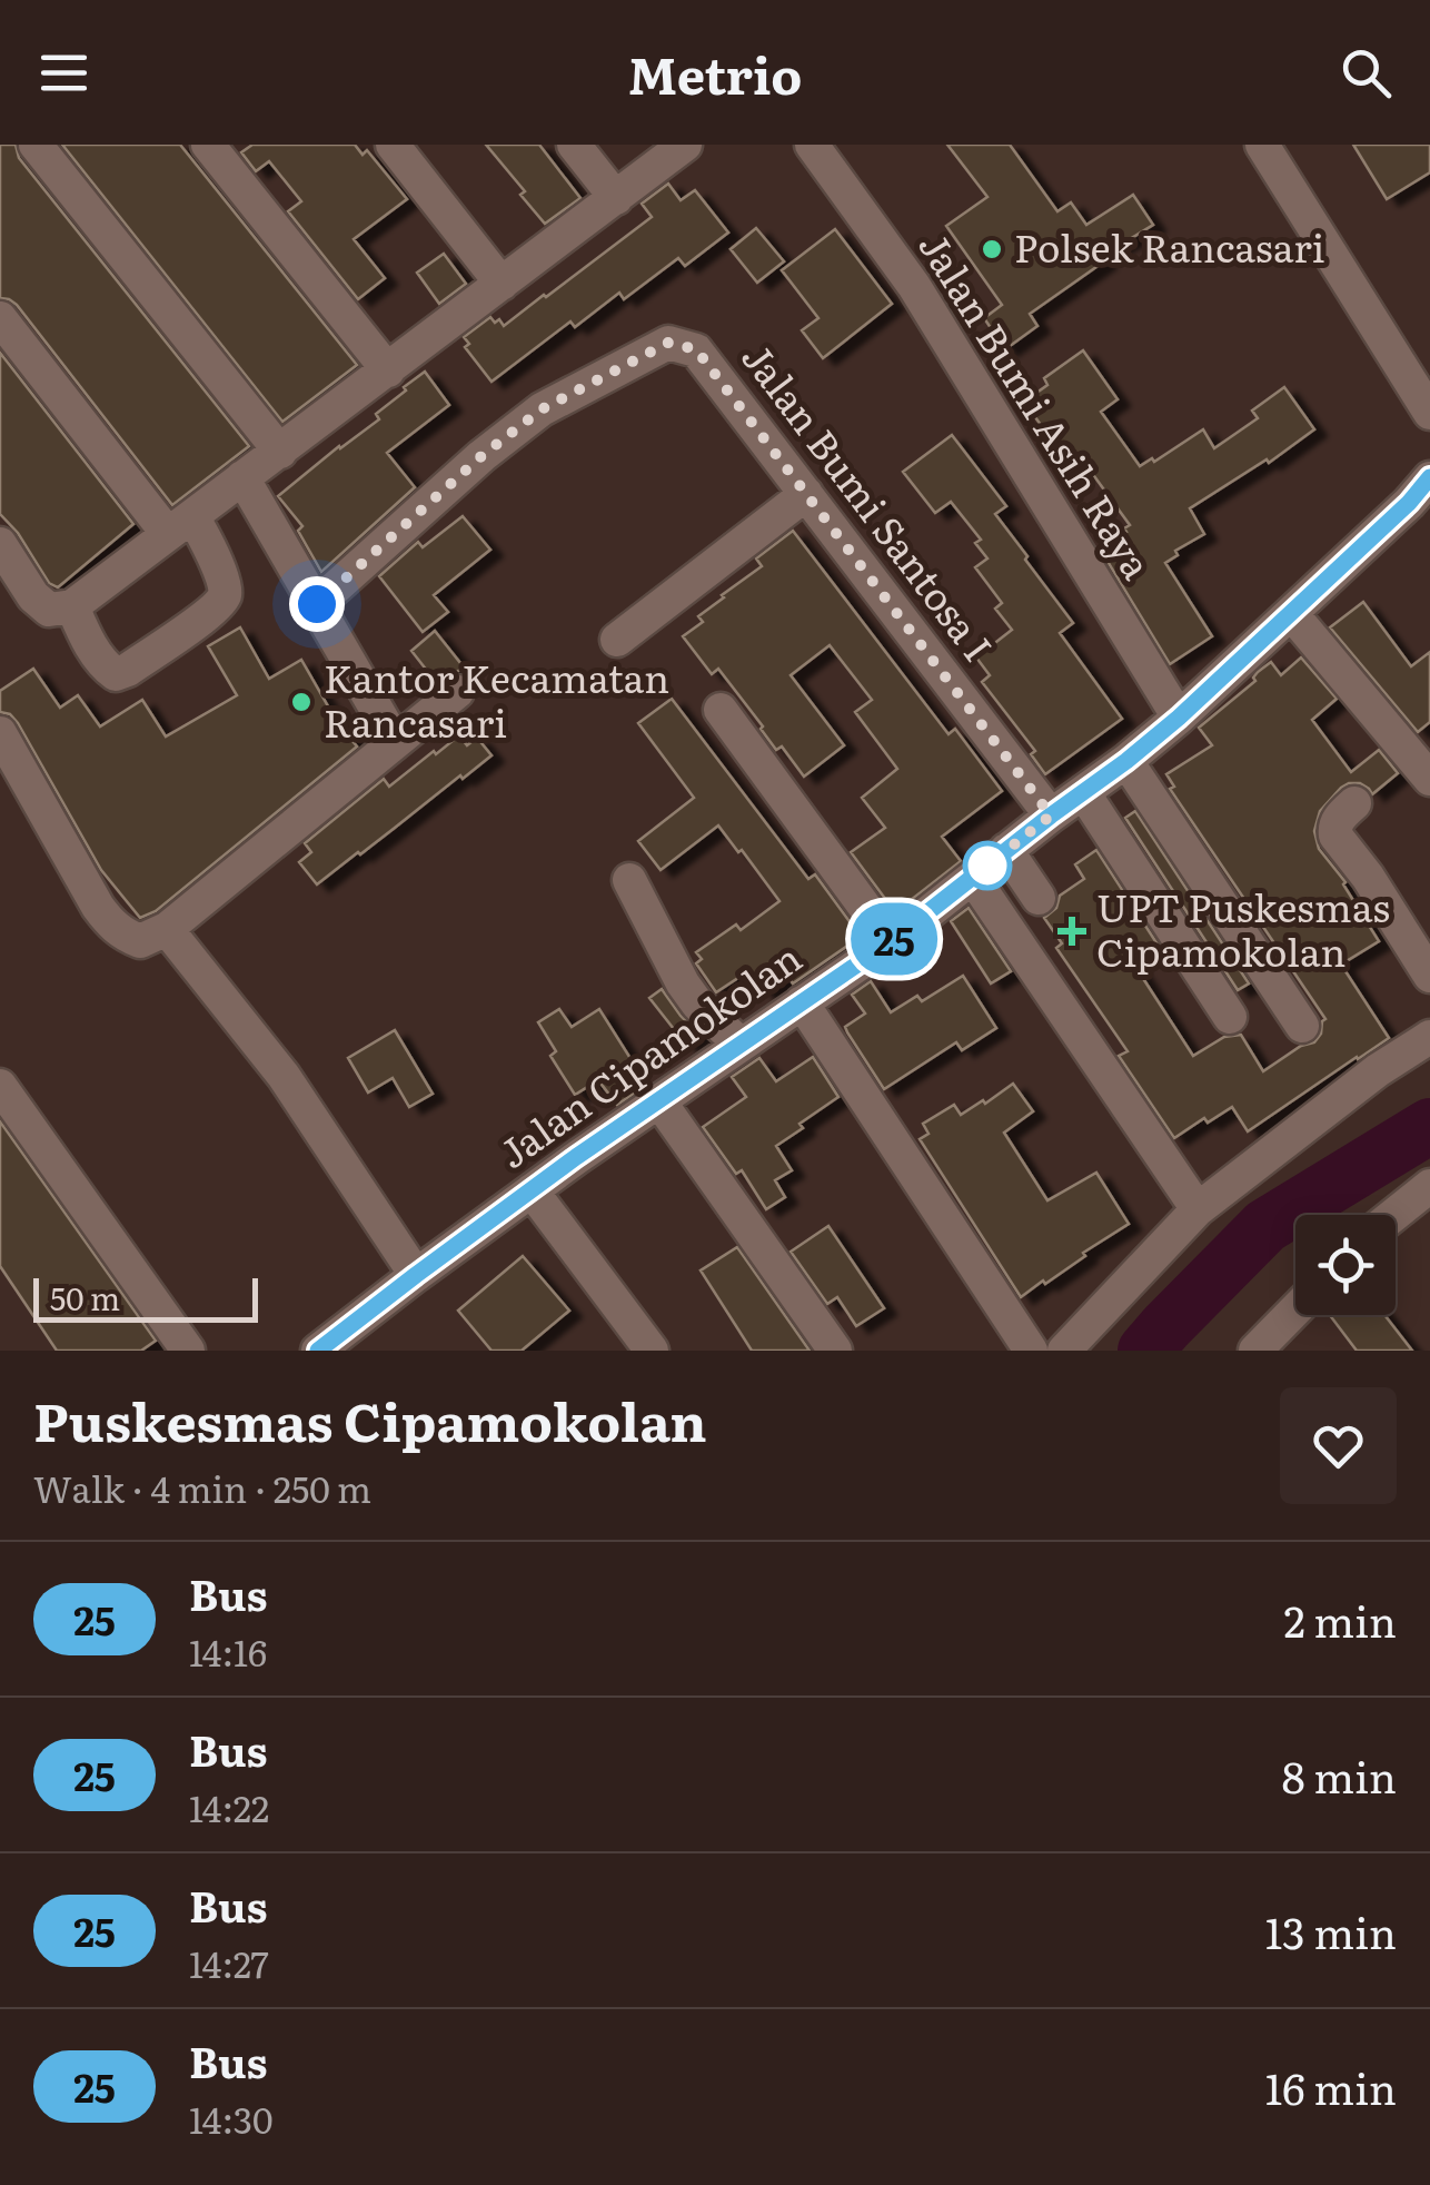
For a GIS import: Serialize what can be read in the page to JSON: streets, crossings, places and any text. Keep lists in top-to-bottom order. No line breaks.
{"streets":{"street":["Jalan Bumi Asih Raya","Jalan Bumi Santosa I","Jalan Cipamokolan"]},"crossings":[["Jalan Bumi Asih Raya","Jalan Cipamokolan"],["Jalan Bumi Santosa I","Jalan Cipamokolan"]],"places":{"other":["Polsek Rancasari","Kantor Kecamatan Rancasari"],"health":["UPT Puskesmas Cipamokolan"]},"lines":["bus line 25"],"scale_bar":"50 m","page":{"header":"Metrio","on_map":"25","scale":"50 m","heading":["Puskesmas Cipamokolan","Walk · 4 min · 250 m"],"list":[{"mark":"25","name":"Bus","note":"14:16","value":"2 min"},{"mark":"25","name":"Bus","note":"14:22","value":"8 min"},{"mark":"25","name":"Bus","note":"14:27","value":"13 min"},{"mark":"25","name":"Bus","note":"14:30","value":"16 min"}]}}
